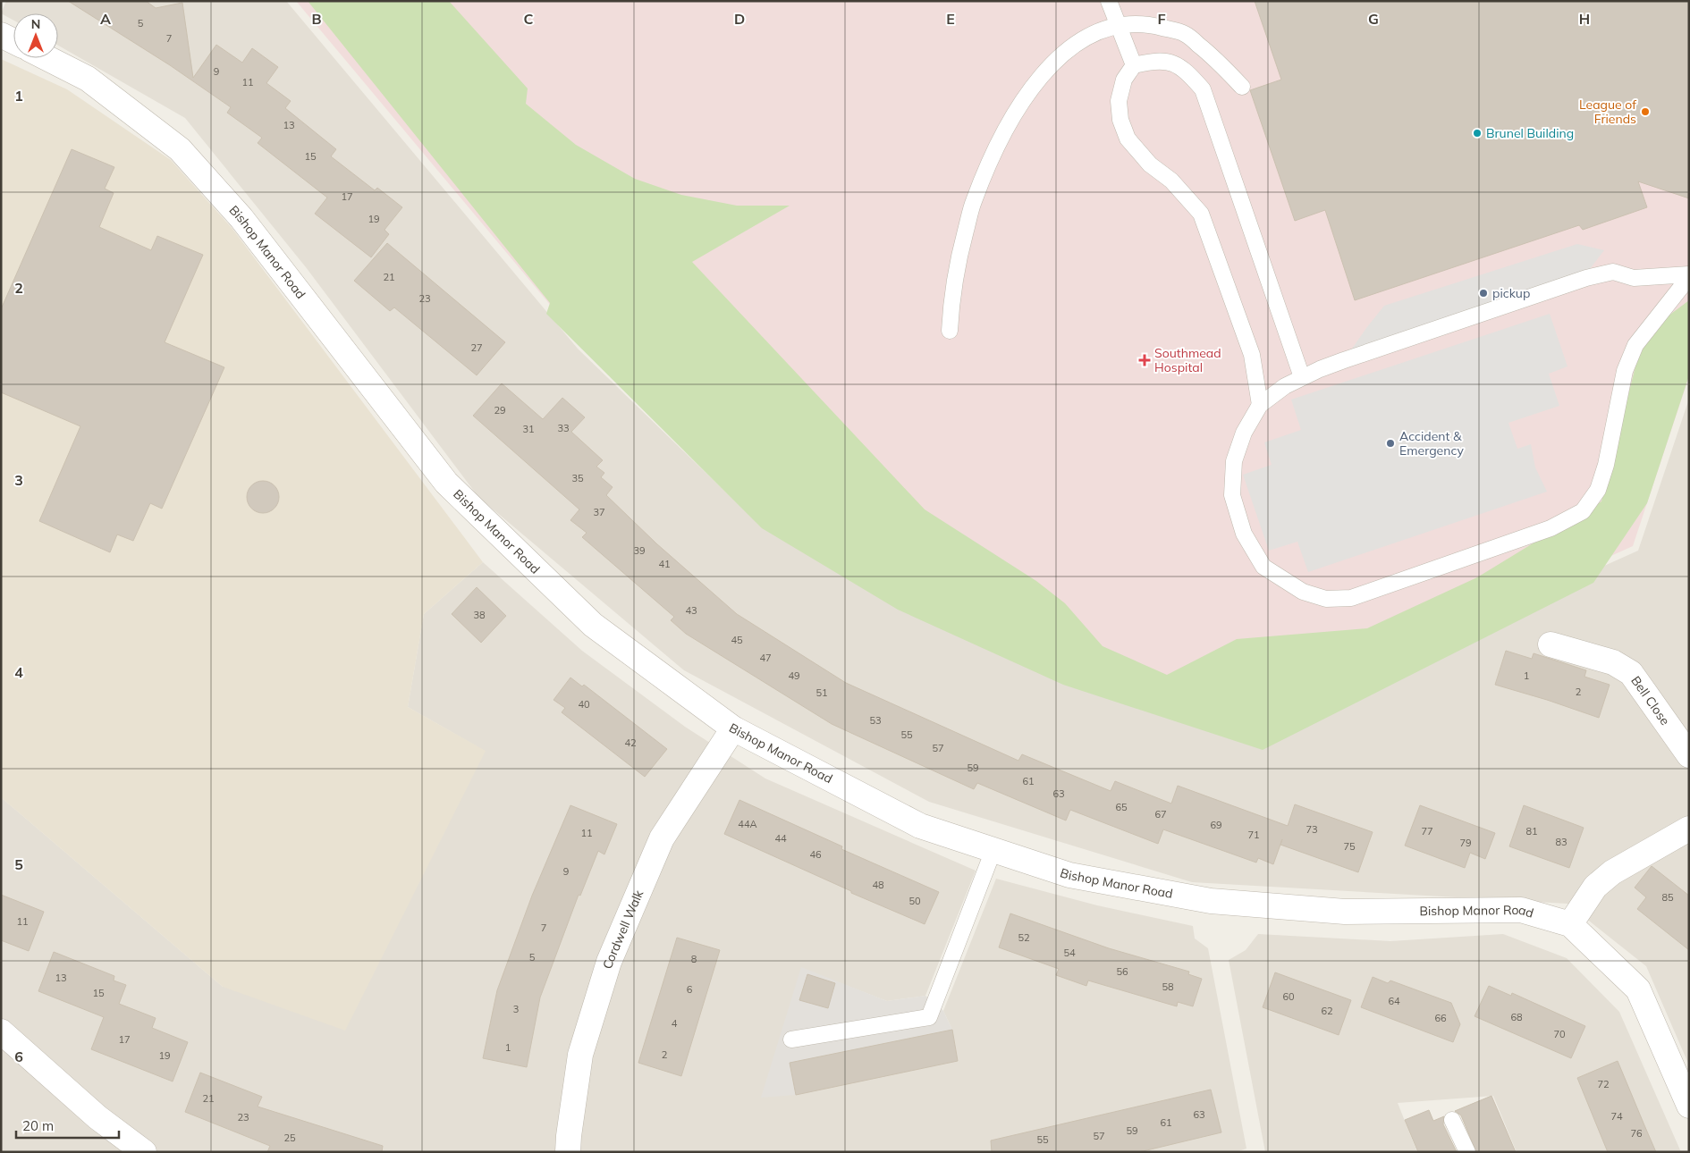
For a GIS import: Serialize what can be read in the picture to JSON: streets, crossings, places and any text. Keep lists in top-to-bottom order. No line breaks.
{"streets":{"street":["Bishop Manor Road","Bell Close","Cordwell Walk"]},"crossings":[["Bishop Manor Road","Cordwell Walk"]],"places":{"other":["League of Friends","Brunel Building","pickup","Accident & Emergency"],"health":["Southmead Hospital"]},"house_numbers":["5","7","9","11","13","15","17","19","21","23","27","29","33","31","35","37","39","41","43","38","45","47","49","1","2","51","40","53","55","42","57","59","61","63","65","67","44A","69","73","77","81","11","71","44","83","79","75","46","9","48","85","50","11","7","52","54","5","8","56","13","58","6","15","60","64","3","62","68","66","4","70","17","1","2","19","72","21","63","74","23","61","59","76","57","25","55"],"scale_bar":"20 m","north":"top","grid":{"columns":["A","B","C","D","E","F","G","H"],"rows":["1","2","3","4","5","6"]}}
